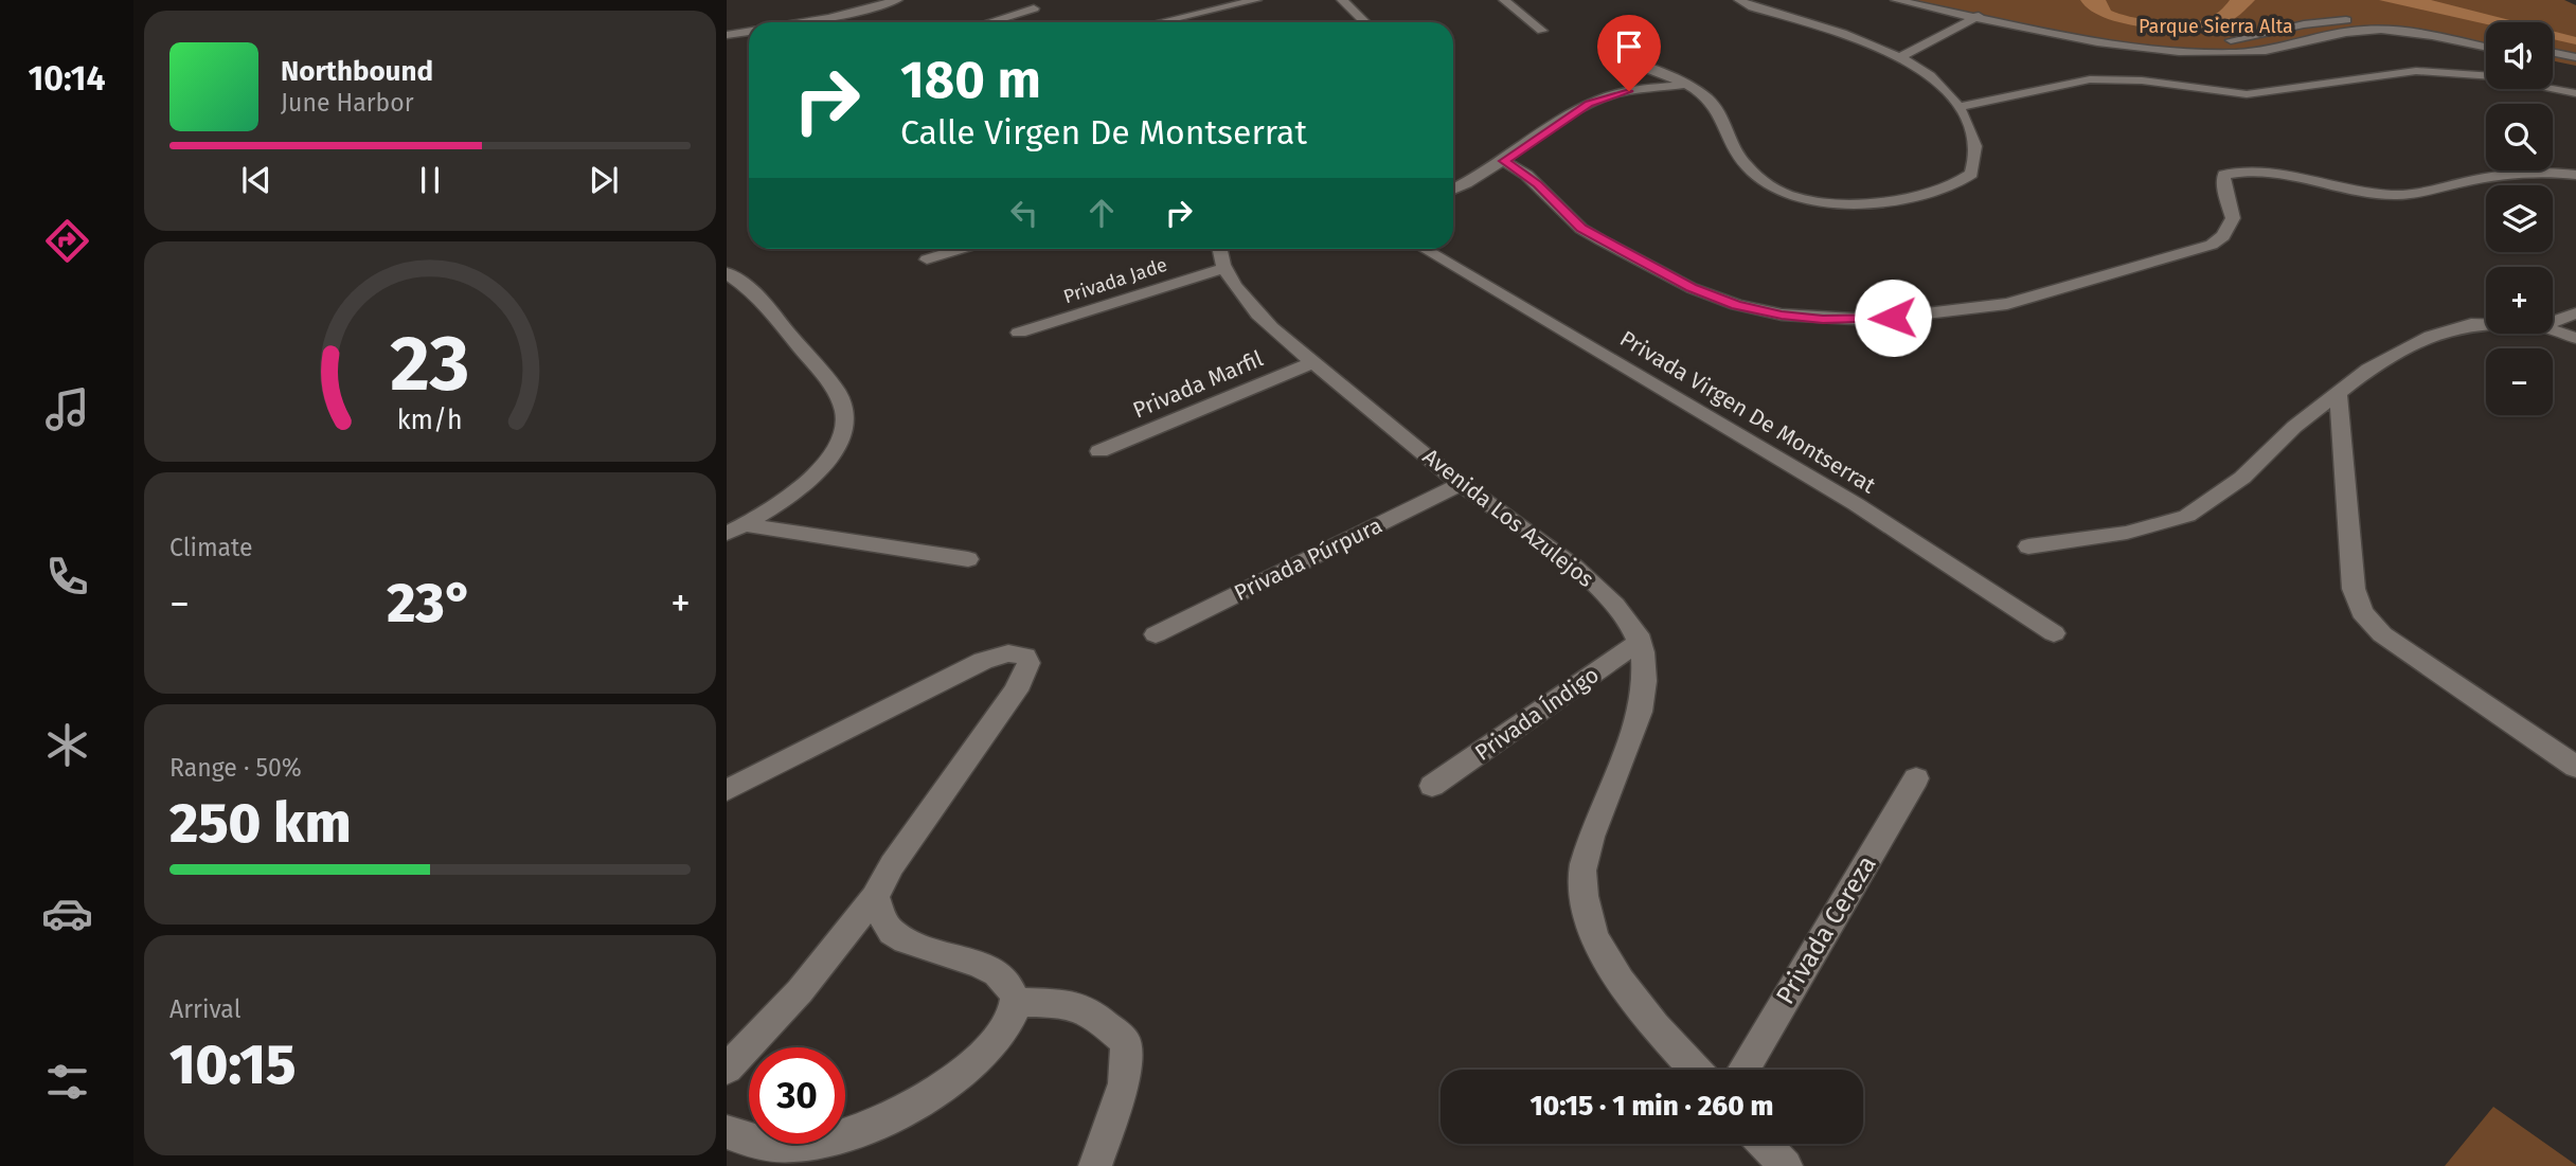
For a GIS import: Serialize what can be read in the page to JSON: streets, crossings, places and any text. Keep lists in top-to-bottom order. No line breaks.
{"streets":{"street":["Privada Jade","Privada Marfil","Privada Virgen De Montserrat","Avenida Los Azulejos","Privada Púrpura","Privada Índigo","Privada Cereza"]},"crossings":[["Privada Jade","Avenida Los Azulejos"],["Privada Marfil","Avenida Los Azulejos"],["Avenida Los Azulejos","Privada Púrpura"],["Avenida Los Azulejos","Privada Índigo"]],"parks":["Parque Sierra Alta"],"page":{"tabs":"10:14","map_buttons":["+","−"],"turn":["180 m","Calle Virgen De Montserrat"],"song":["Northbound","June Harbor"],"tile":["Climate",["Range · 50%","250 km"],["Arrival","10:15"]],"heat":["−","23°","+"],"limit":"30","trip":"10:15 · 1 min · 260 m","gauge":["23","km/h"]}}
